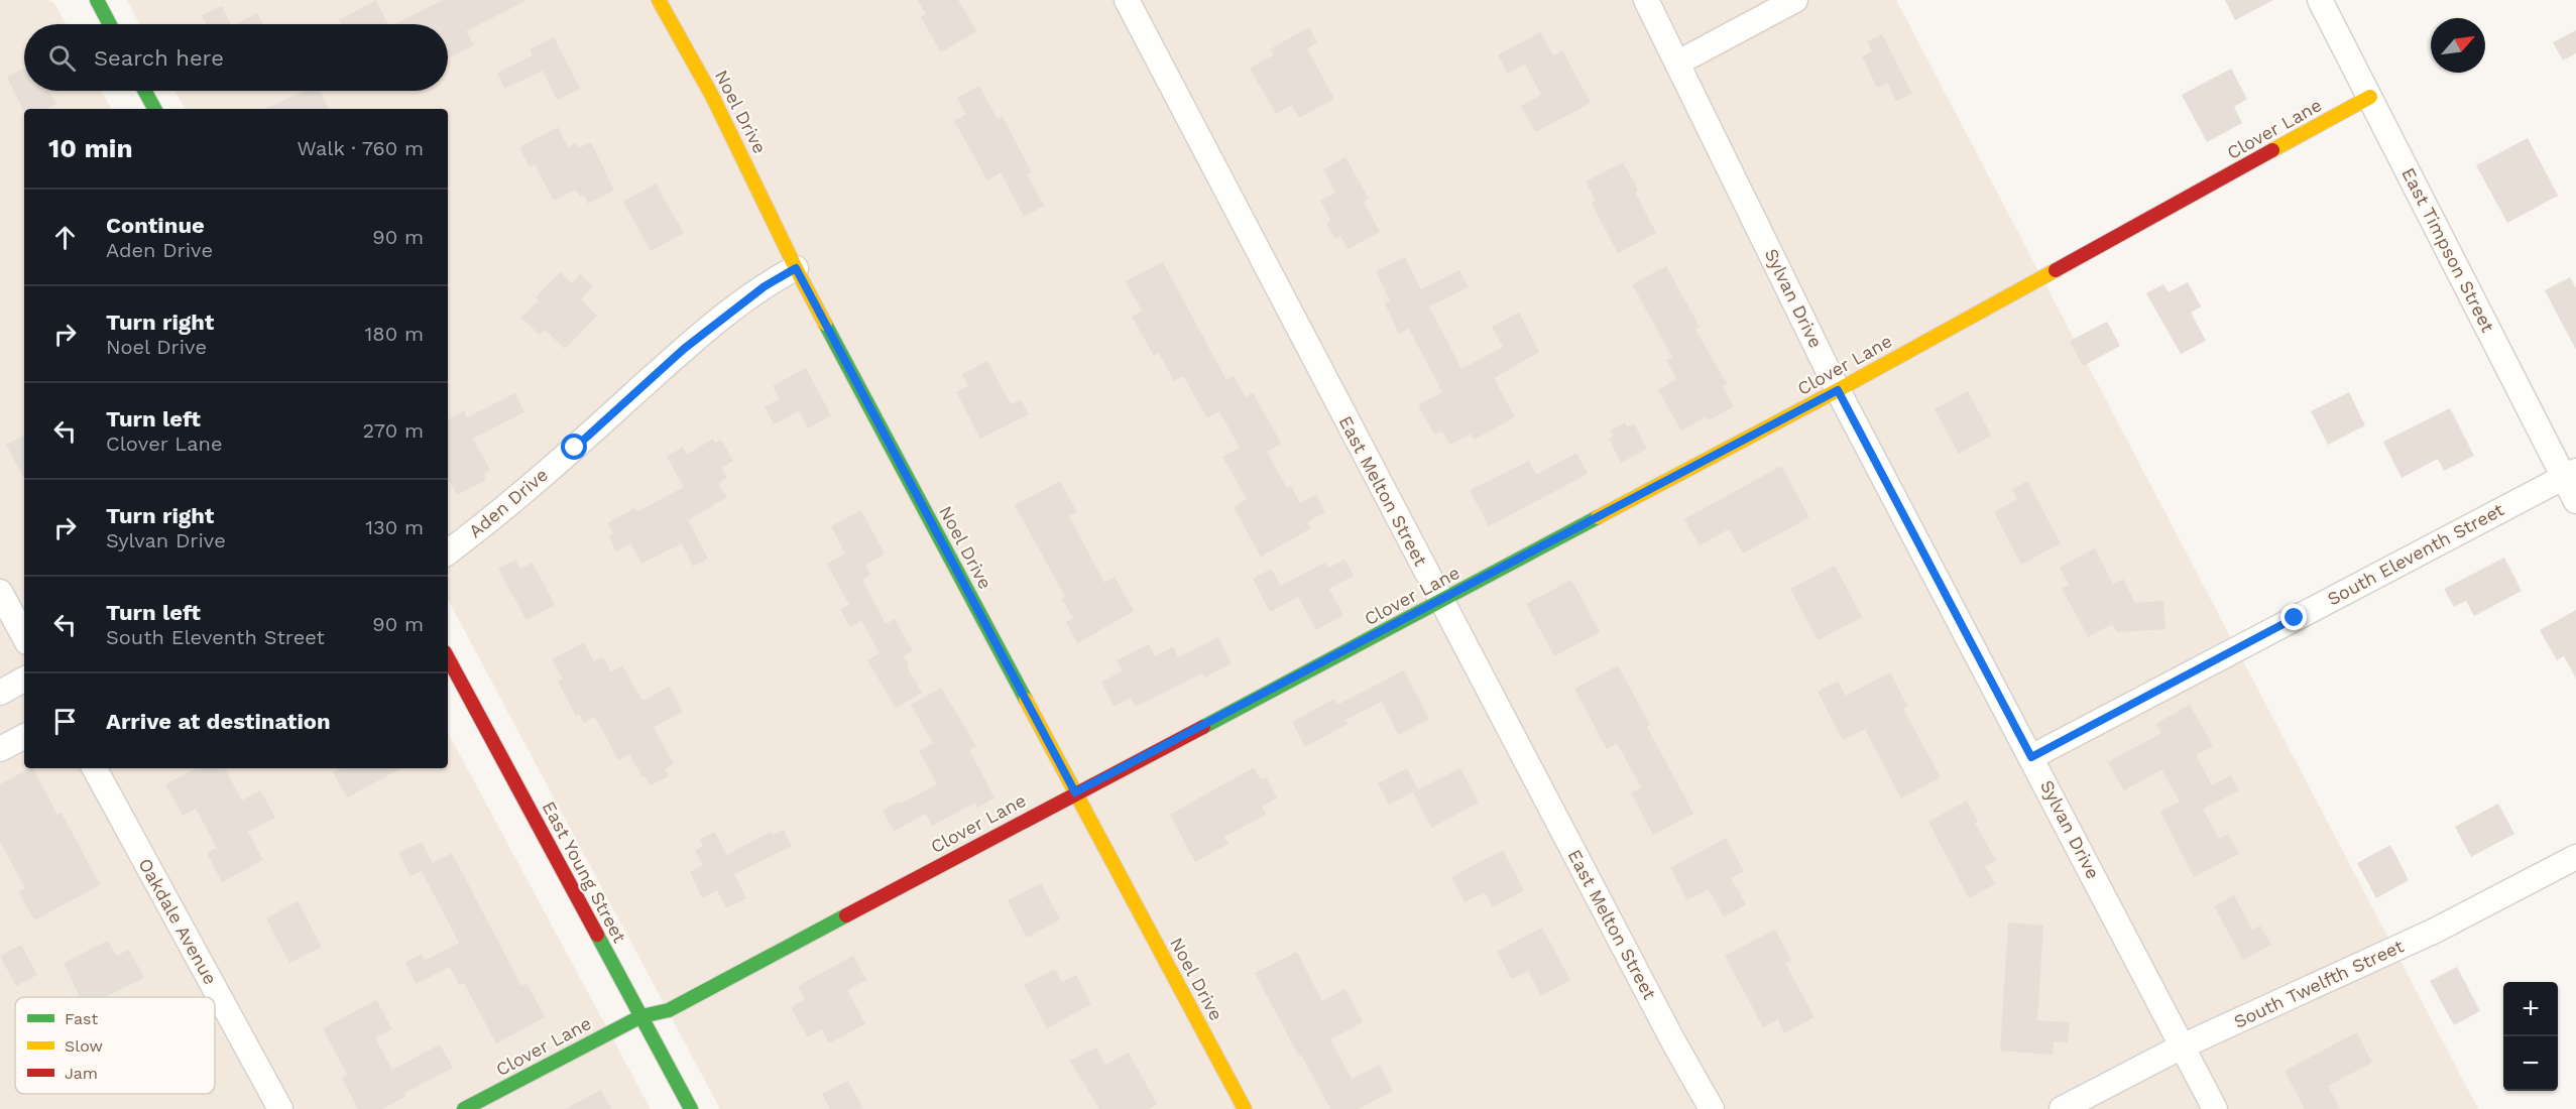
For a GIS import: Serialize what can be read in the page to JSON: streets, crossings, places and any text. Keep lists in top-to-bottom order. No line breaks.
{"streets":{"street":["Noel Drive","Clover Lane","East Timpson Street","Sylvan Drive","East Melton Street","Aden Drive","South Eleventh Street","East Young Street","Oakdale Avenue","South Twelfth Street"]},"crossings":[["Noel Drive","Clover Lane"],["Noel Drive","Aden Drive"],["Clover Lane","East Timpson Street"],["Clover Lane","Sylvan Drive"],["Clover Lane","East Melton Street"],["Clover Lane","East Young Street"],["East Timpson Street","South Eleventh Street"],["Sylvan Drive","South Eleventh Street"],["Sylvan Drive","South Twelfth Street"]],"legend":["Fast","Slow","Jam"],"north":"top right","page":{"search":"Search here","heading":["10 min","Walk · 760 m"],"list":[["Continue","Aden Drive","90 m"],["Turn right","Noel Drive","180 m"],["Turn left","Clover Lane","270 m"],["Turn right","Sylvan Drive","130 m"],["Turn left","South Eleventh Street","90 m"],"Arrive at destination"],"map_buttons":["+","−"]}}
